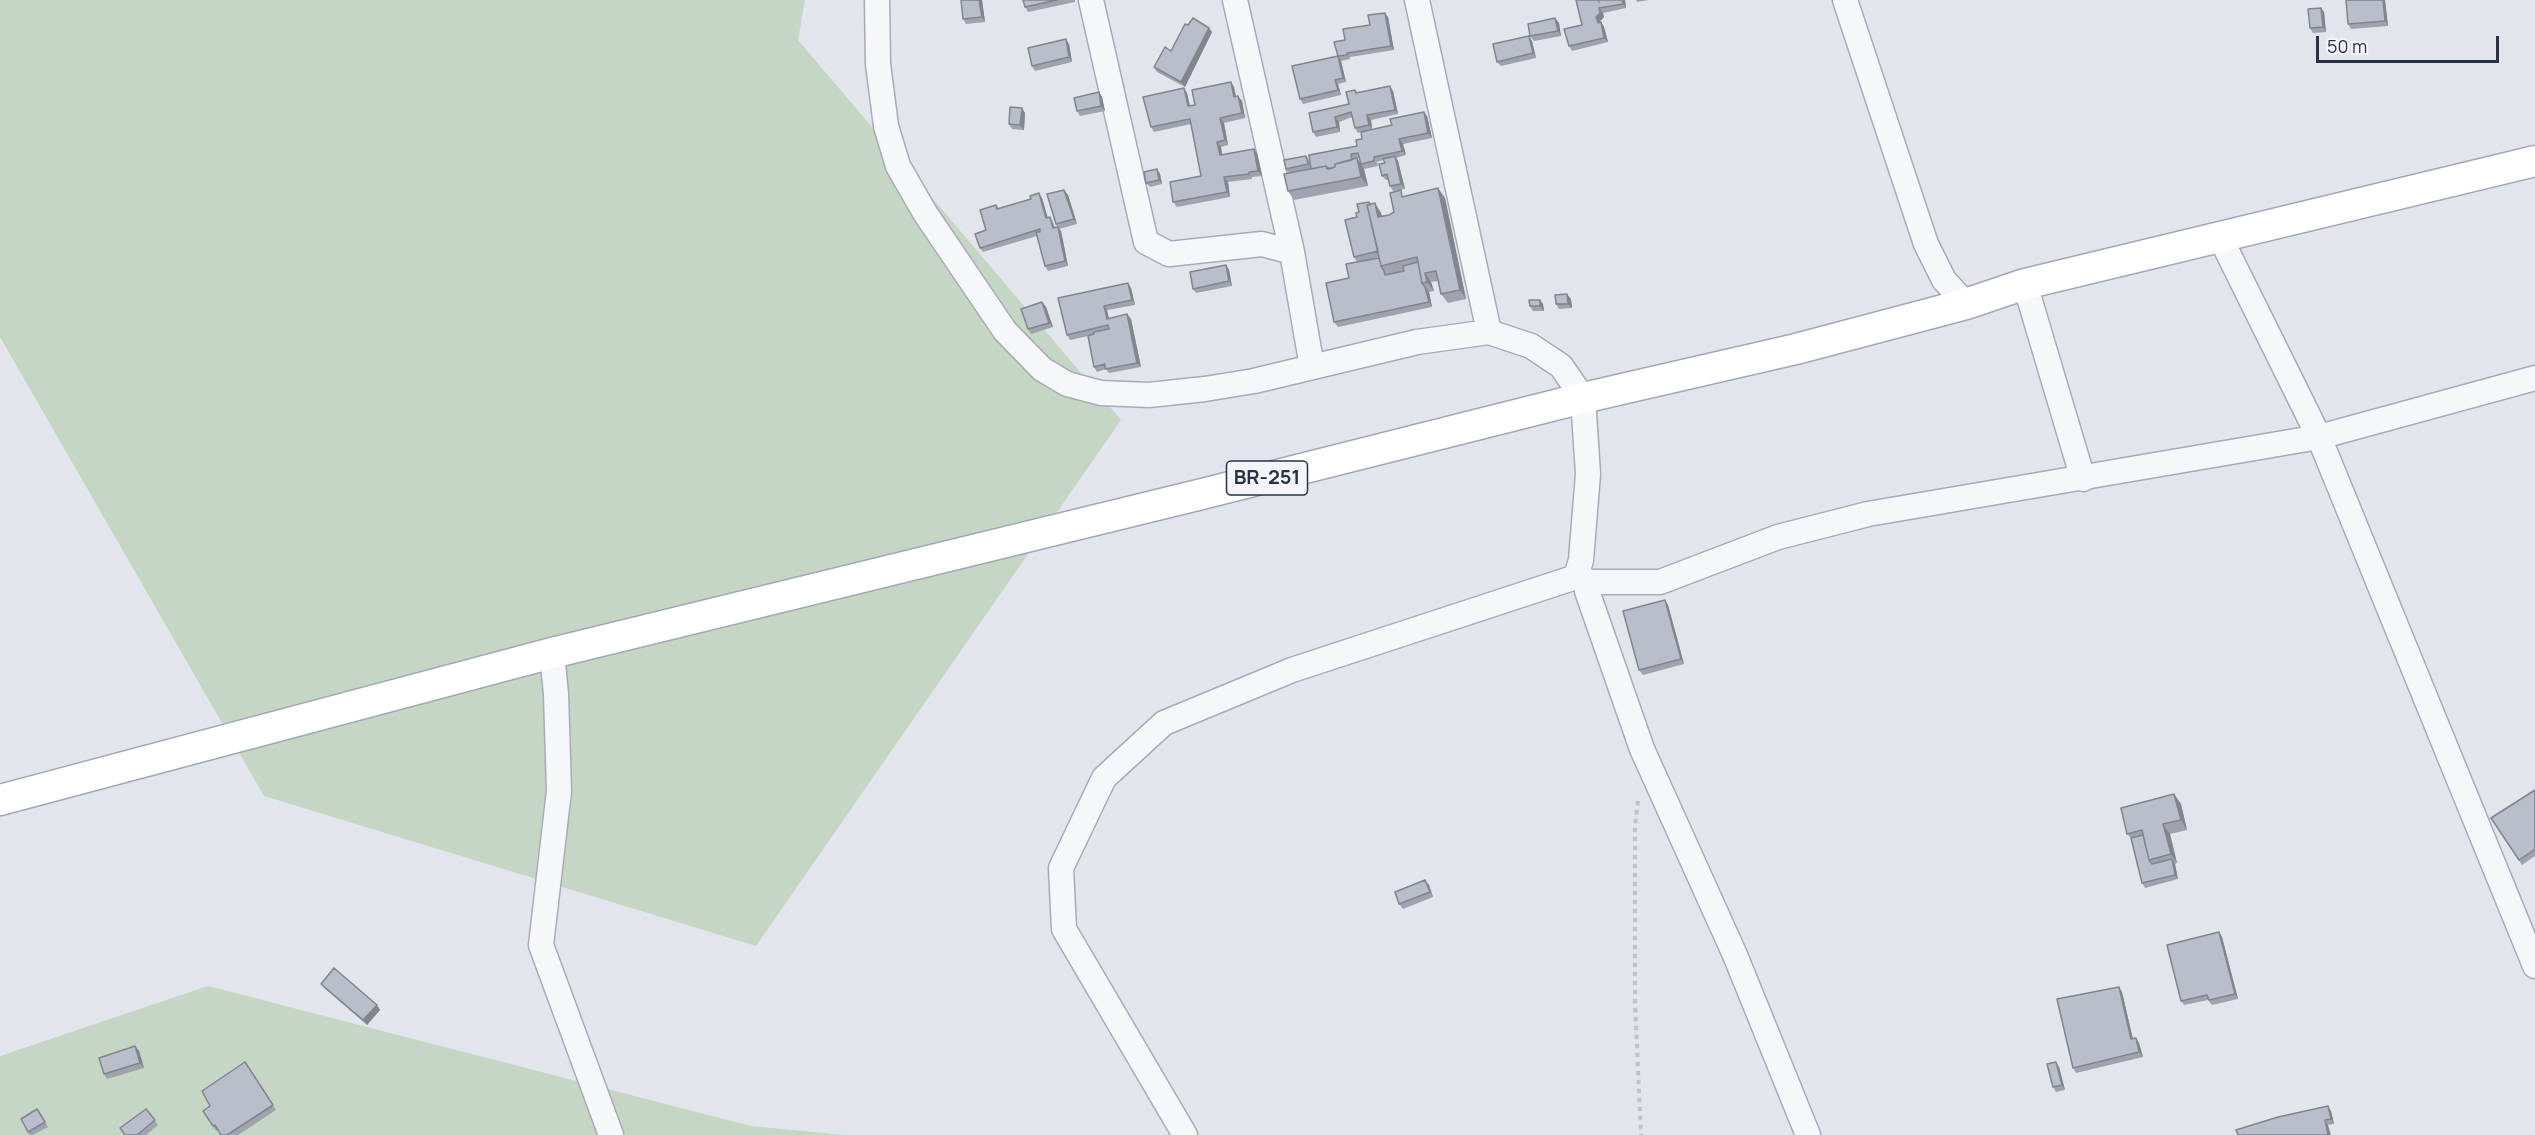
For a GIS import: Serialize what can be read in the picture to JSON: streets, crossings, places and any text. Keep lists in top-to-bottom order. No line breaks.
{"streets":{"main road":["BR-251"]},"scale_bar":"50 m"}
